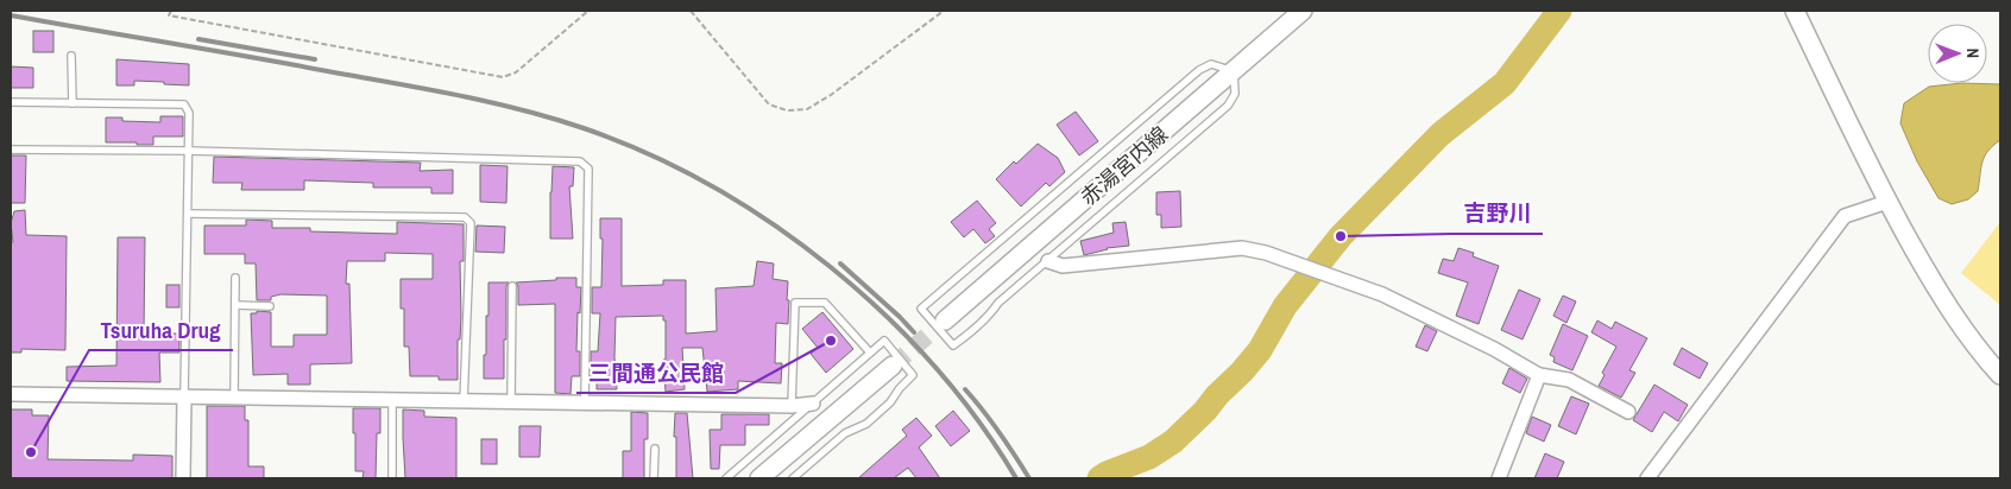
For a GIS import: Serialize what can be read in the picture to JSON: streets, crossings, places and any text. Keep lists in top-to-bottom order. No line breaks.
{"streets":{"main road":["赤湯宮内線"]},"places":["吉野川","三間通公民館","Tsuruha Drug"],"north":"right"}
